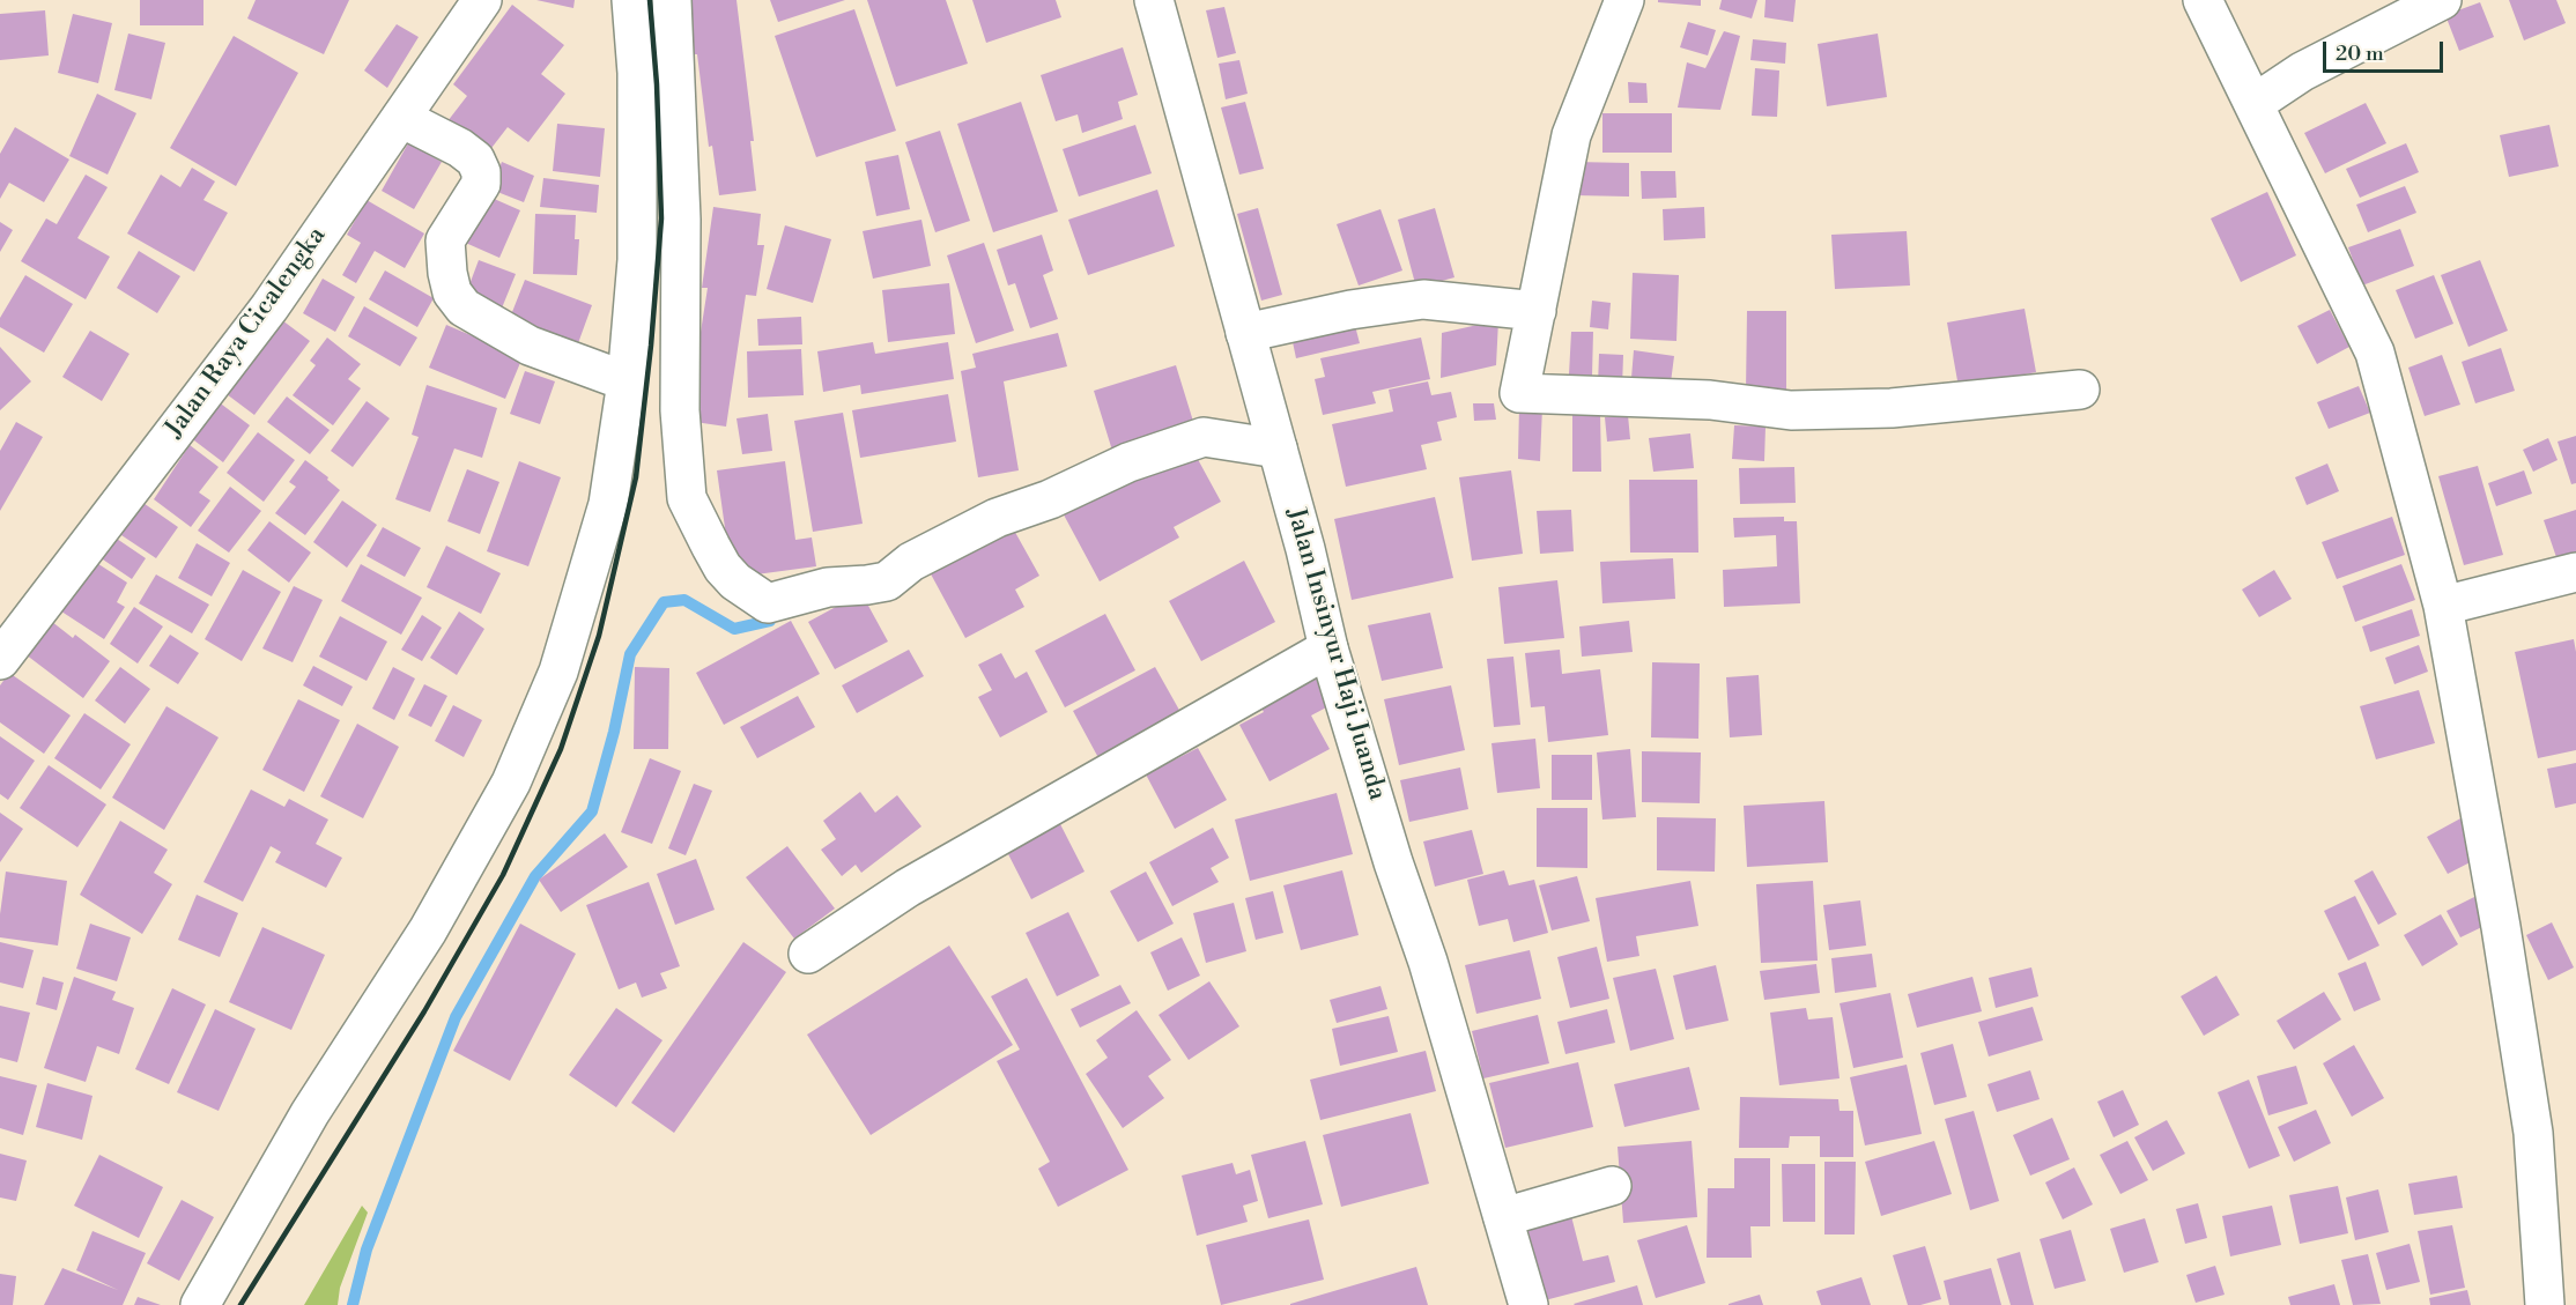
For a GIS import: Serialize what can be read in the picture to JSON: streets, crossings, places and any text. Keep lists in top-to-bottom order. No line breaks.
{"streets":{"street":["Jalan Raya Cicalengka","Jalan Insinyur Haji Juanda"]},"scale_bar":"20 m"}
